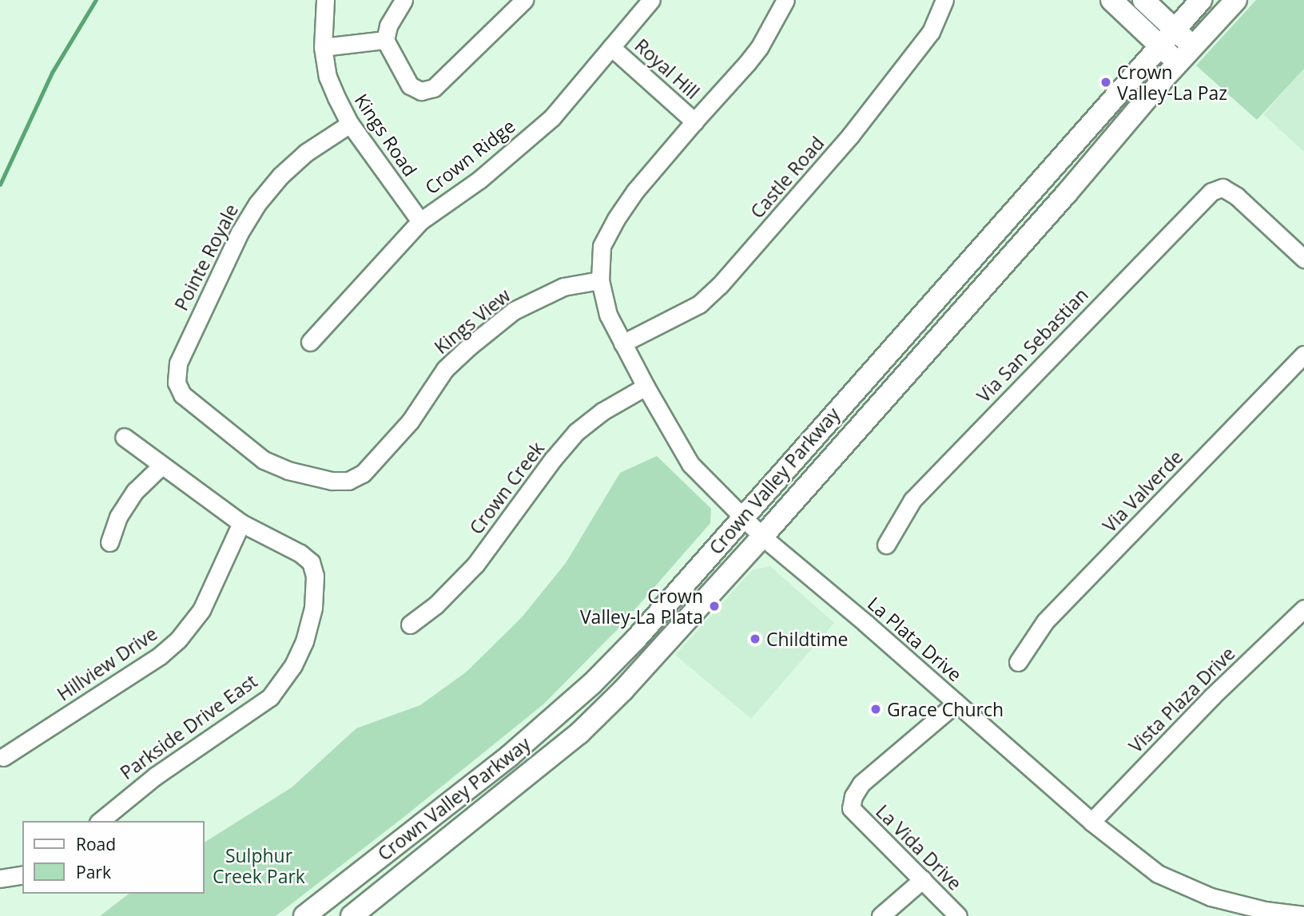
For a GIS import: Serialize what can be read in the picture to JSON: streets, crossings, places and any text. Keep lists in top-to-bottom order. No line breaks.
{"streets":{"main road":["Crown Valley Parkway"],"street":["Royal Hill","Kings Road","Crown Ridge","Castle Road","Pointe Royale","Kings View","Via San Sebastian","Crown Creek","Via Valverde","La Plata Drive","Hillview Drive","Vista Plaza Drive","Parkside Drive East","La Vida Drive"]},"crossings":[["Royal Hill","Crown Ridge"],["Kings Road","Crown Ridge"],["Kings Road","Pointe Royale"],["Castle Road","La Plata Drive"],["Pointe Royale","Kings View"],["Kings View","La Plata Drive"],["Crown Valley Parkway","La Plata Drive"],["Crown Creek","La Plata Drive"],["La Plata Drive","Vista Plaza Drive"],["La Plata Drive","La Vida Drive"],["Hillview Drive","Parkside Drive East"]],"parks":["Sulphur Creek Park"],"places":["Crown Valley-La Paz","Crown Valley-La Plata","Childtime","Grace Church"],"legend":["Road","Park"]}
